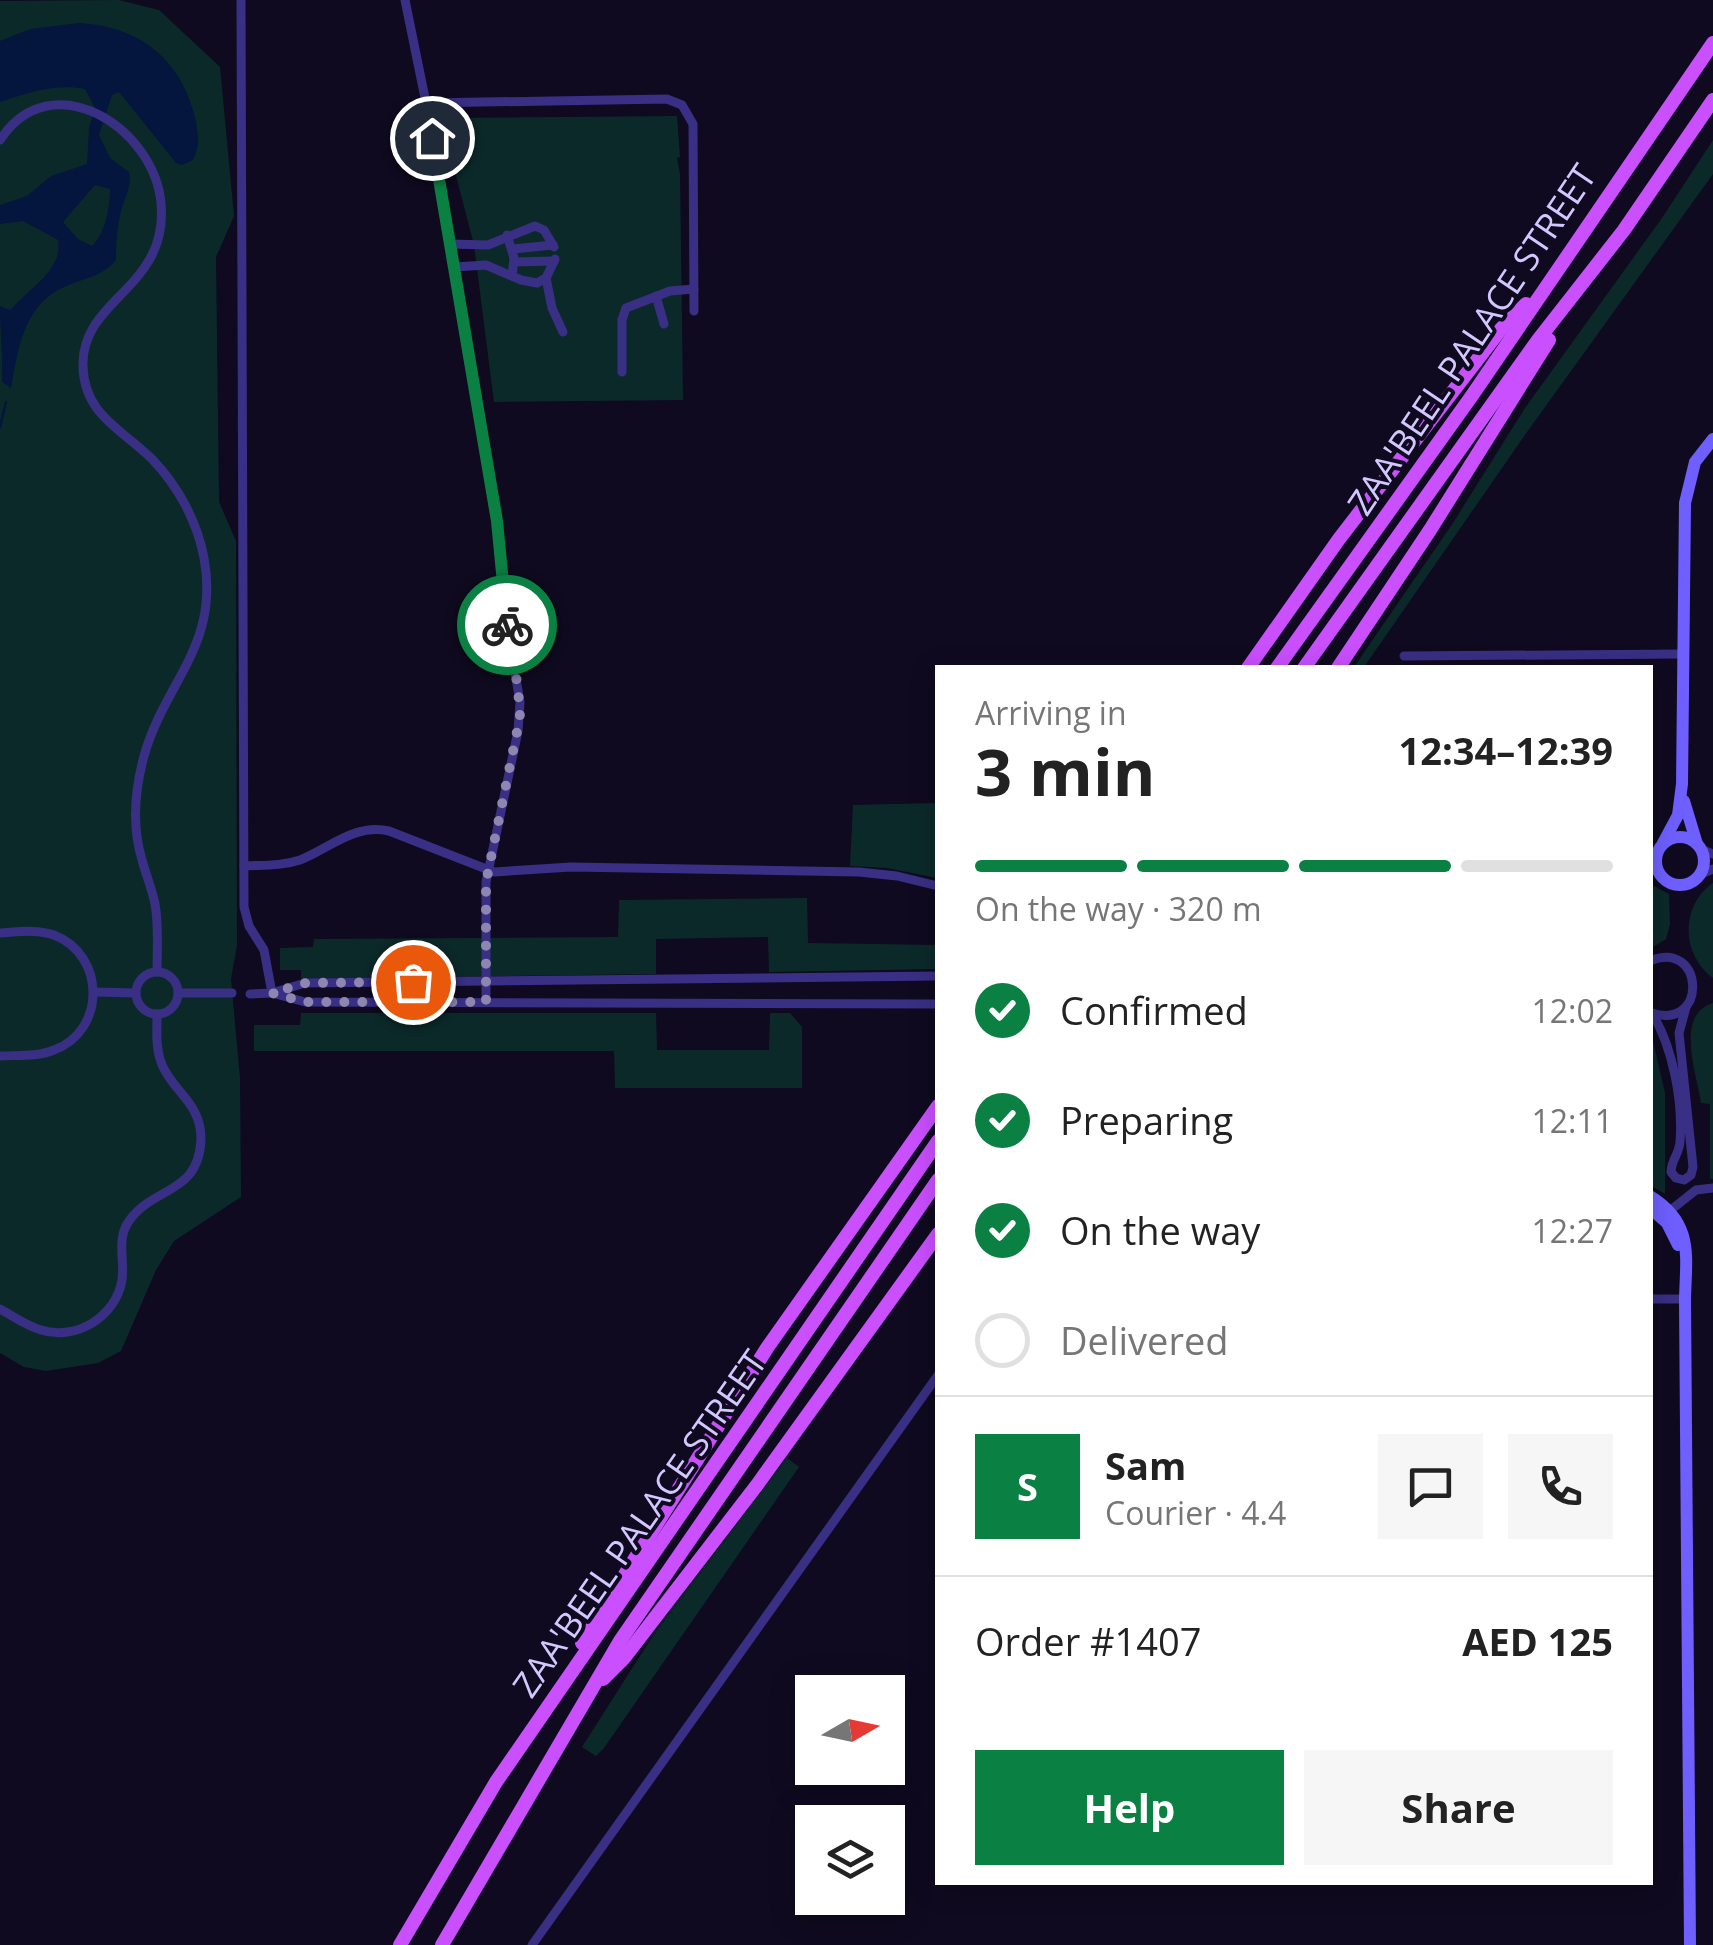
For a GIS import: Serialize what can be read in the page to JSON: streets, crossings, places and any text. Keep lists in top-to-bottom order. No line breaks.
{"streets":{"main road":["ZAA'BEEL PALACE STREET"]},"north":"right","page":{"heading":["3 min","Arriving in","12:34–12:39"],"panel":["Sam","Courier · 4.4","Order #1407","AED 125"],"bar":"On the way · 320 m","list":[["Confirmed","12:02"],["Preparing","12:11"],["On the way","12:27"],"Delivered"],"round":"S","buttons":["Help","Share"]}}
